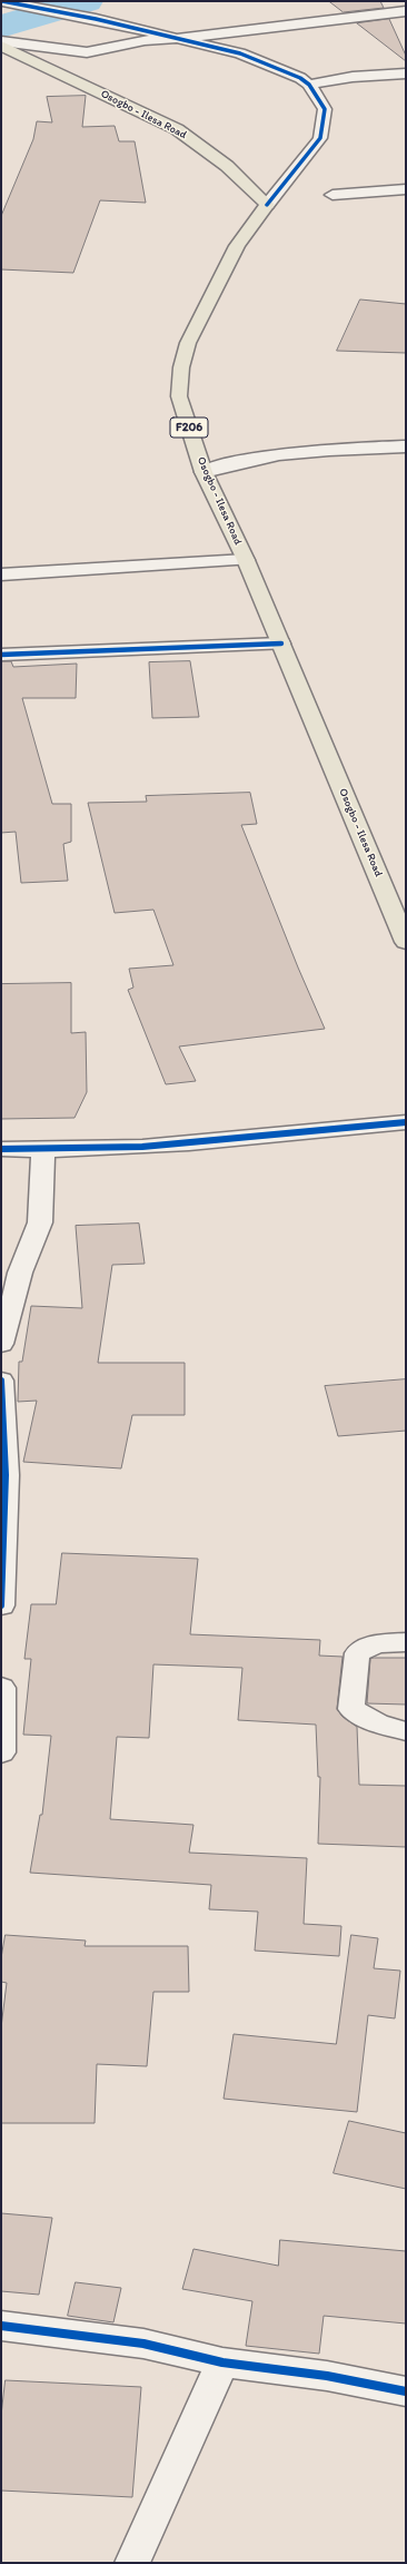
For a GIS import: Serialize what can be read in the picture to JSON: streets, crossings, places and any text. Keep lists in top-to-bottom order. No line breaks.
{"streets":{"main road":["Osogbo - Ilesa Road","F206"]}}
